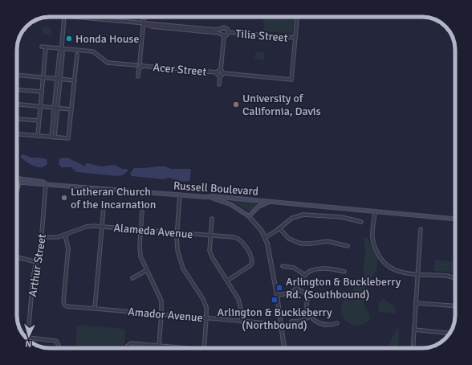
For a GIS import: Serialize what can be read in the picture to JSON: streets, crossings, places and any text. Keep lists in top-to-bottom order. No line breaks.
{"streets":{"main road":["Russell Boulevard"],"street":["Tilia Street","Acer Street","Alameda Avenue","Arthur Street","Amador Avenue"]},"crossings":[["Tilia Street","Acer Street"],["Russell Boulevard","Arthur Street"],["Alameda Avenue","Arthur Street"],["Alameda Avenue","Amador Avenue"]],"places":{"other":["Honda House","University of California, Davis","Lutheran Church of the Incarnation"],"transit":["Arlington & Buckleberry Rd. (Southbound)","Arlington & Buckleberry (Northbound)"]},"north":"bottom"}
